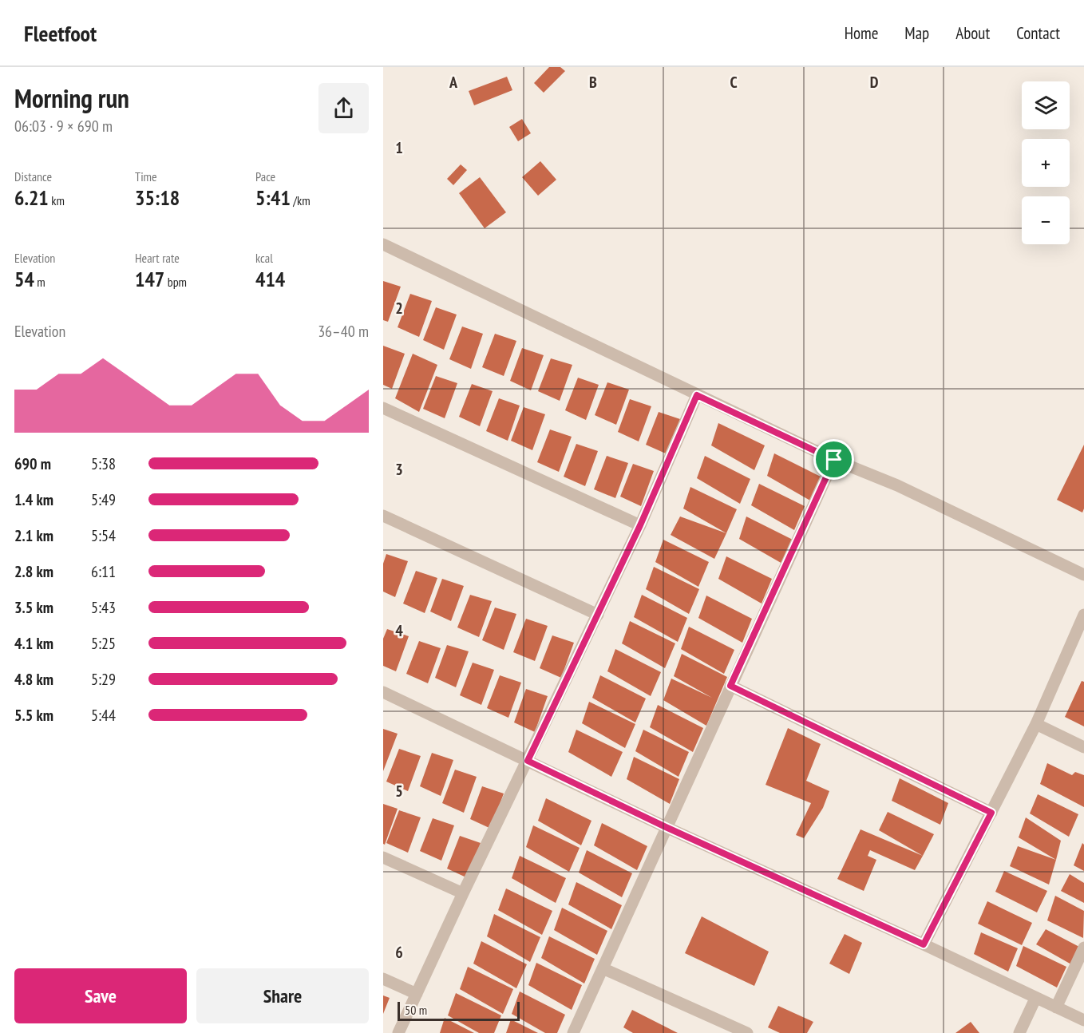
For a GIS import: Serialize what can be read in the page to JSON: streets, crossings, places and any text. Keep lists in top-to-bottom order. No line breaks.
{"scale_bar":"50 m","page":{"header":"Fleetfoot","nav":["Home","Map","About","Contact"],"heading":["Morning run","06:03 · 9 × 690 m"],"map_buttons":["+","−"],"stats":[["Distance","6.21 km"],["Time","35:18"],["Pace","5:41 /km"],["Elevation","54 m"],["Heart rate","147 bpm"],["kcal","414"]],"chart":["Elevation","36–40 m"],"list":[{"name":"690 m","note":"5:38"},{"name":"1.4 km","note":"5:49"},{"name":"2.1 km","note":"5:54"},{"name":"2.8 km","note":"6:11"},{"name":"3.5 km","note":"5:43"},{"name":"4.1 km","note":"5:25"},{"name":"4.8 km","note":"5:29"},{"name":"5.5 km","note":"5:44"}],"buttons":["Save","Share"],"scale":"50 m"},"grid":{"columns":["A","B","C","D"],"rows":["1","2","3","4","5","6"]}}
